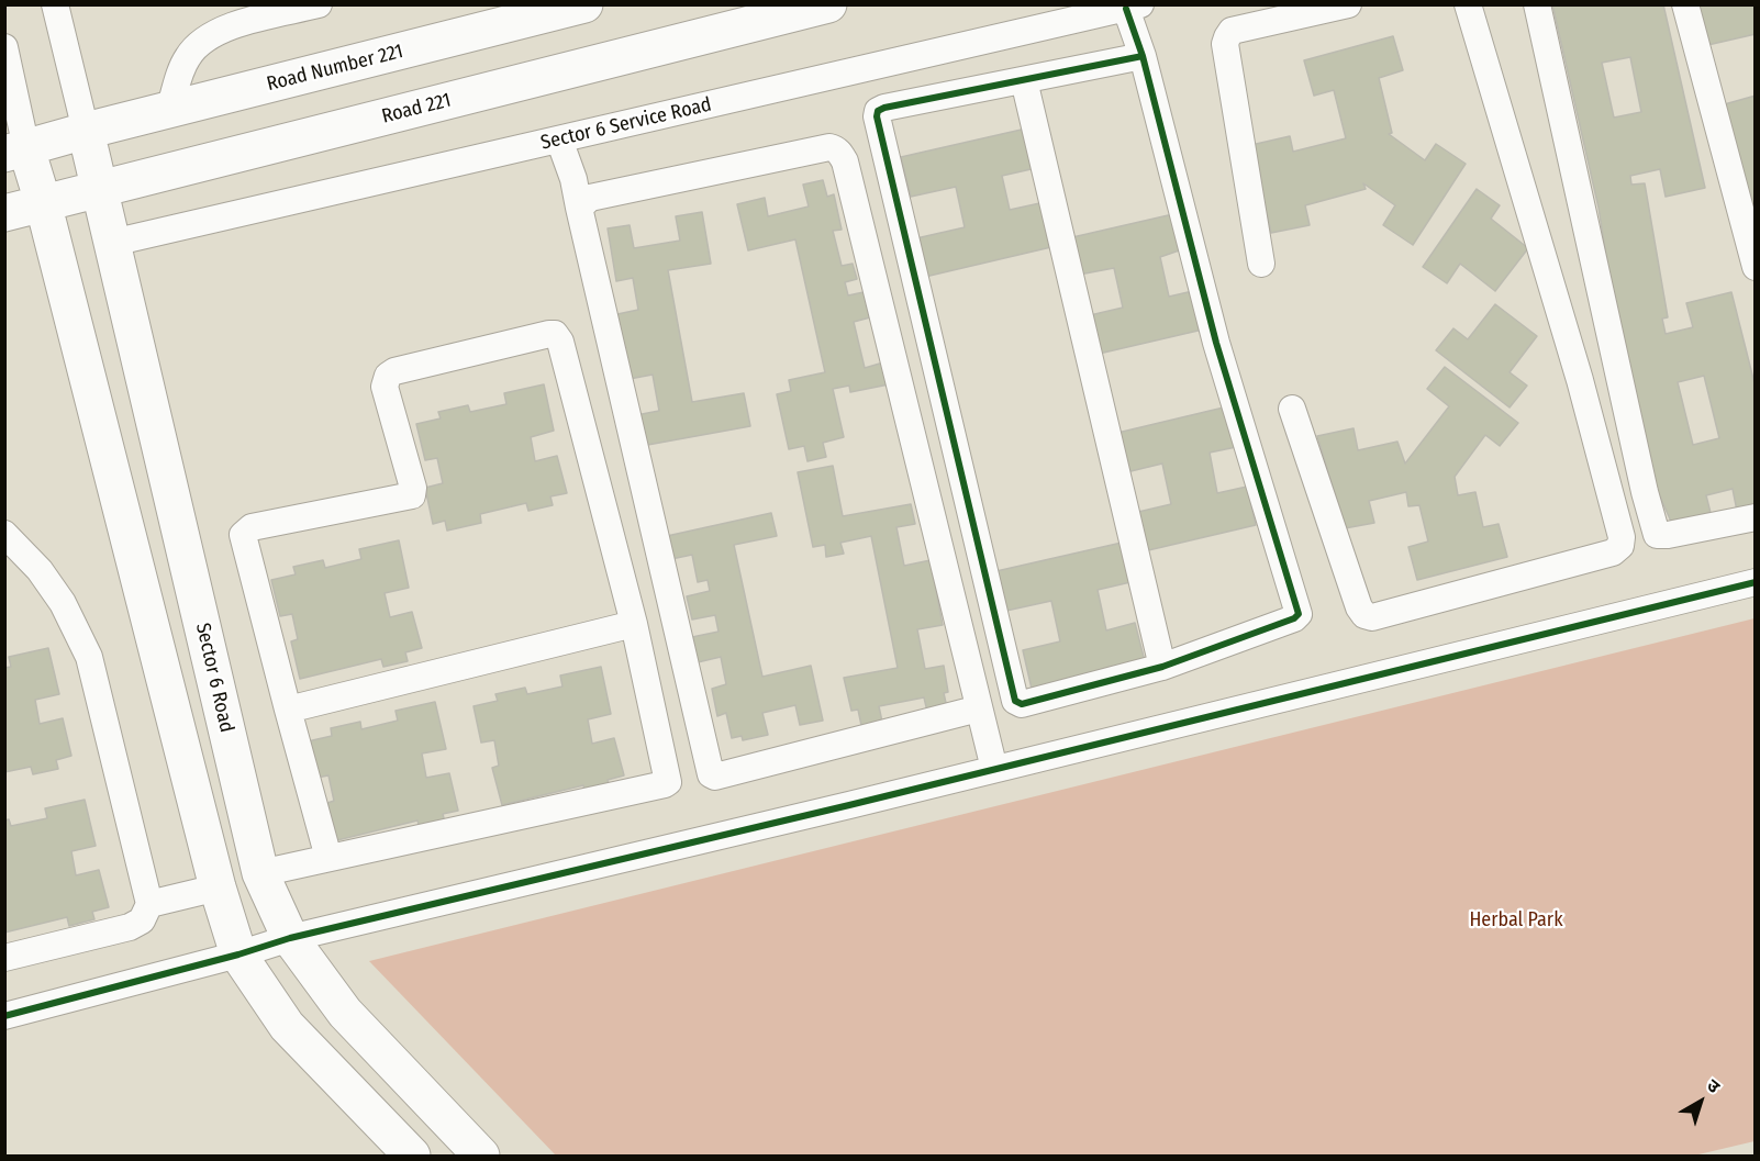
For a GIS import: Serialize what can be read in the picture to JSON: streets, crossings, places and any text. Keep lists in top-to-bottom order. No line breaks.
{"streets":{"street":["Road Number 221","Road 221","Sector 6 Service Road","Sector 6 Road"]},"crossings":[["Road Number 221","Sector 6 Road"],["Road 221","Sector 6 Road"],["Sector 6 Service Road","Sector 6 Road"]],"parks":["Herbal Park"],"north":"top right"}
